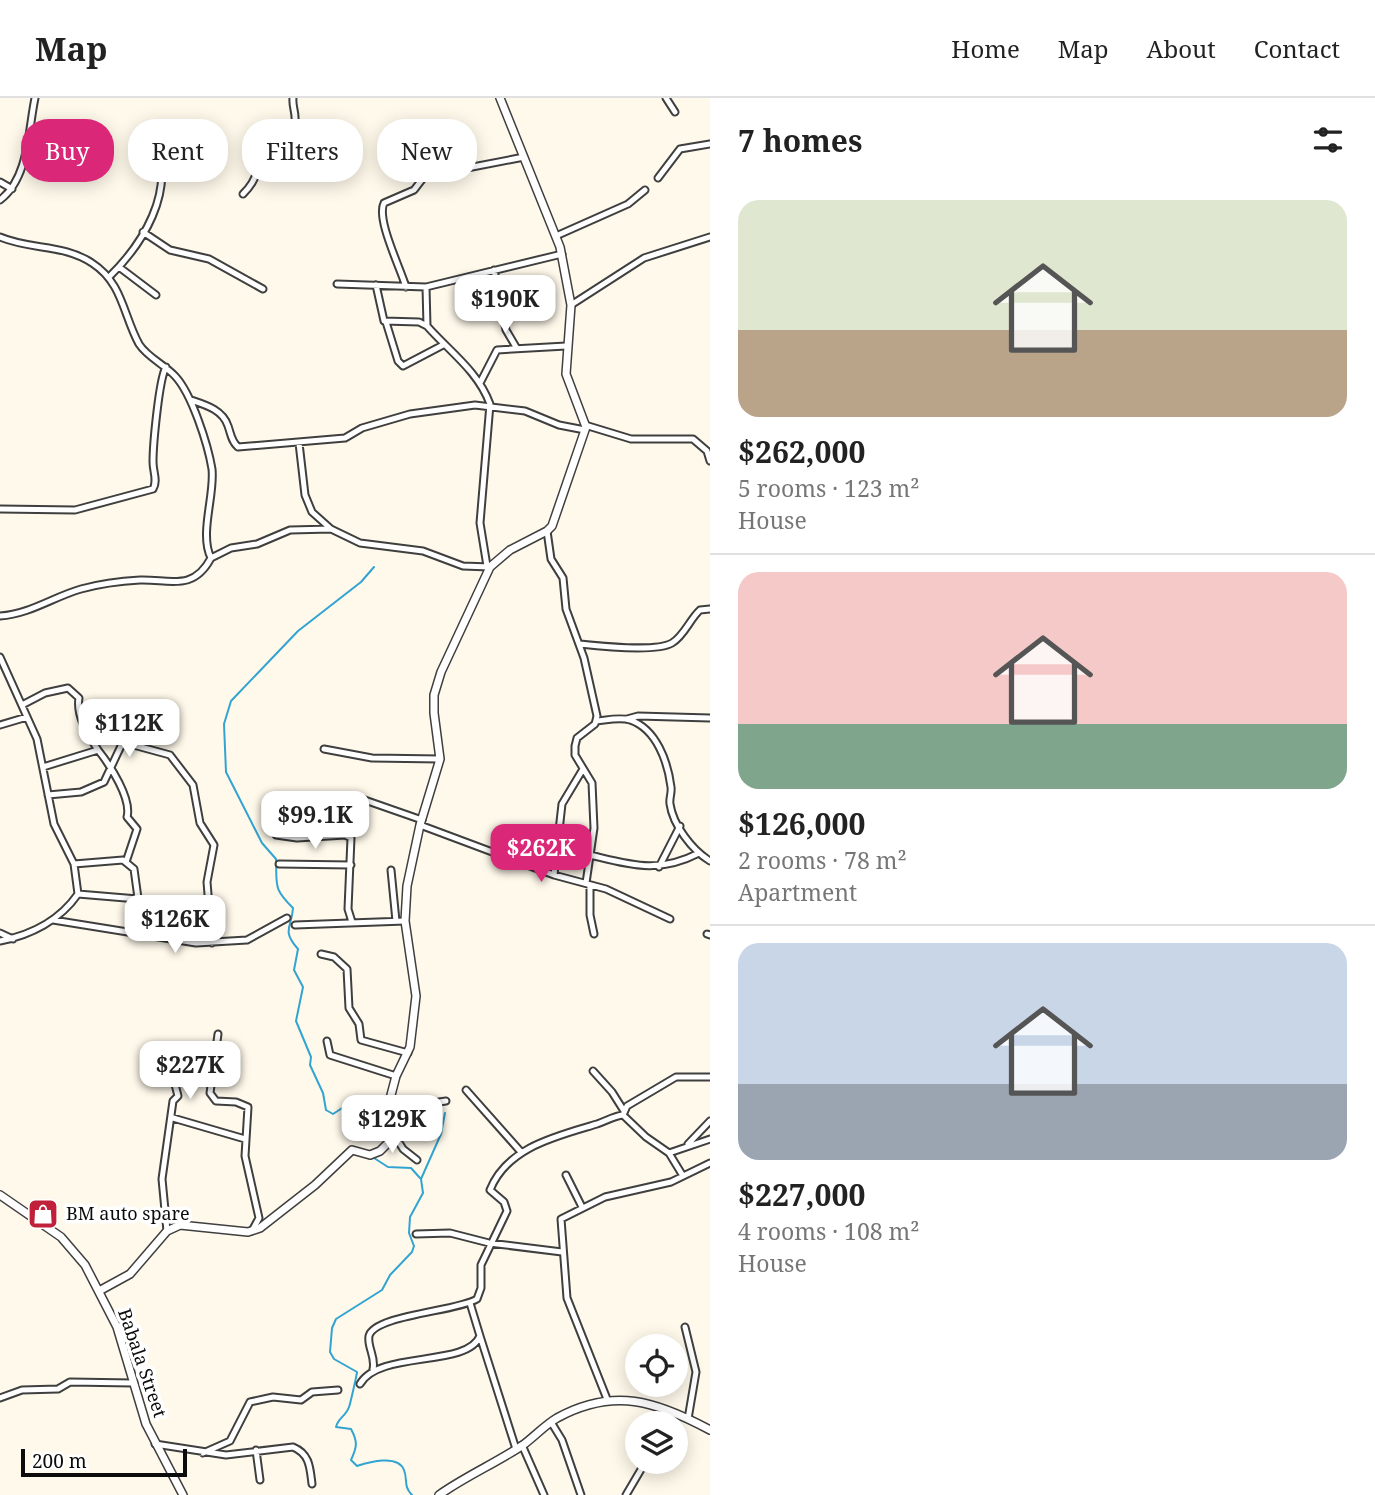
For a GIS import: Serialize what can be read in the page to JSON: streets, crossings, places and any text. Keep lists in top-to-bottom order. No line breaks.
{"streets":{"street":["Babala Street"]},"places":{"shop":["BM auto spare"]},"scale_bar":"200 m","page":{"header":"Map","nav":["Home","Map","About","Contact"],"heading":"7 homes","chip":["Buy","Rent","Filters","New"],"list":[{"name":"$262,000","note":"5 rooms · 123 m² · House"},{"name":"$126,000","note":"2 rooms · 78 m² · Apartment"},{"name":"$227,000","note":"4 rooms · 108 m² · House"}],"price":["$190K","$112K","$99.1K","$262K","$126K","$227K","$129K"],"scale":"200 m"}}
